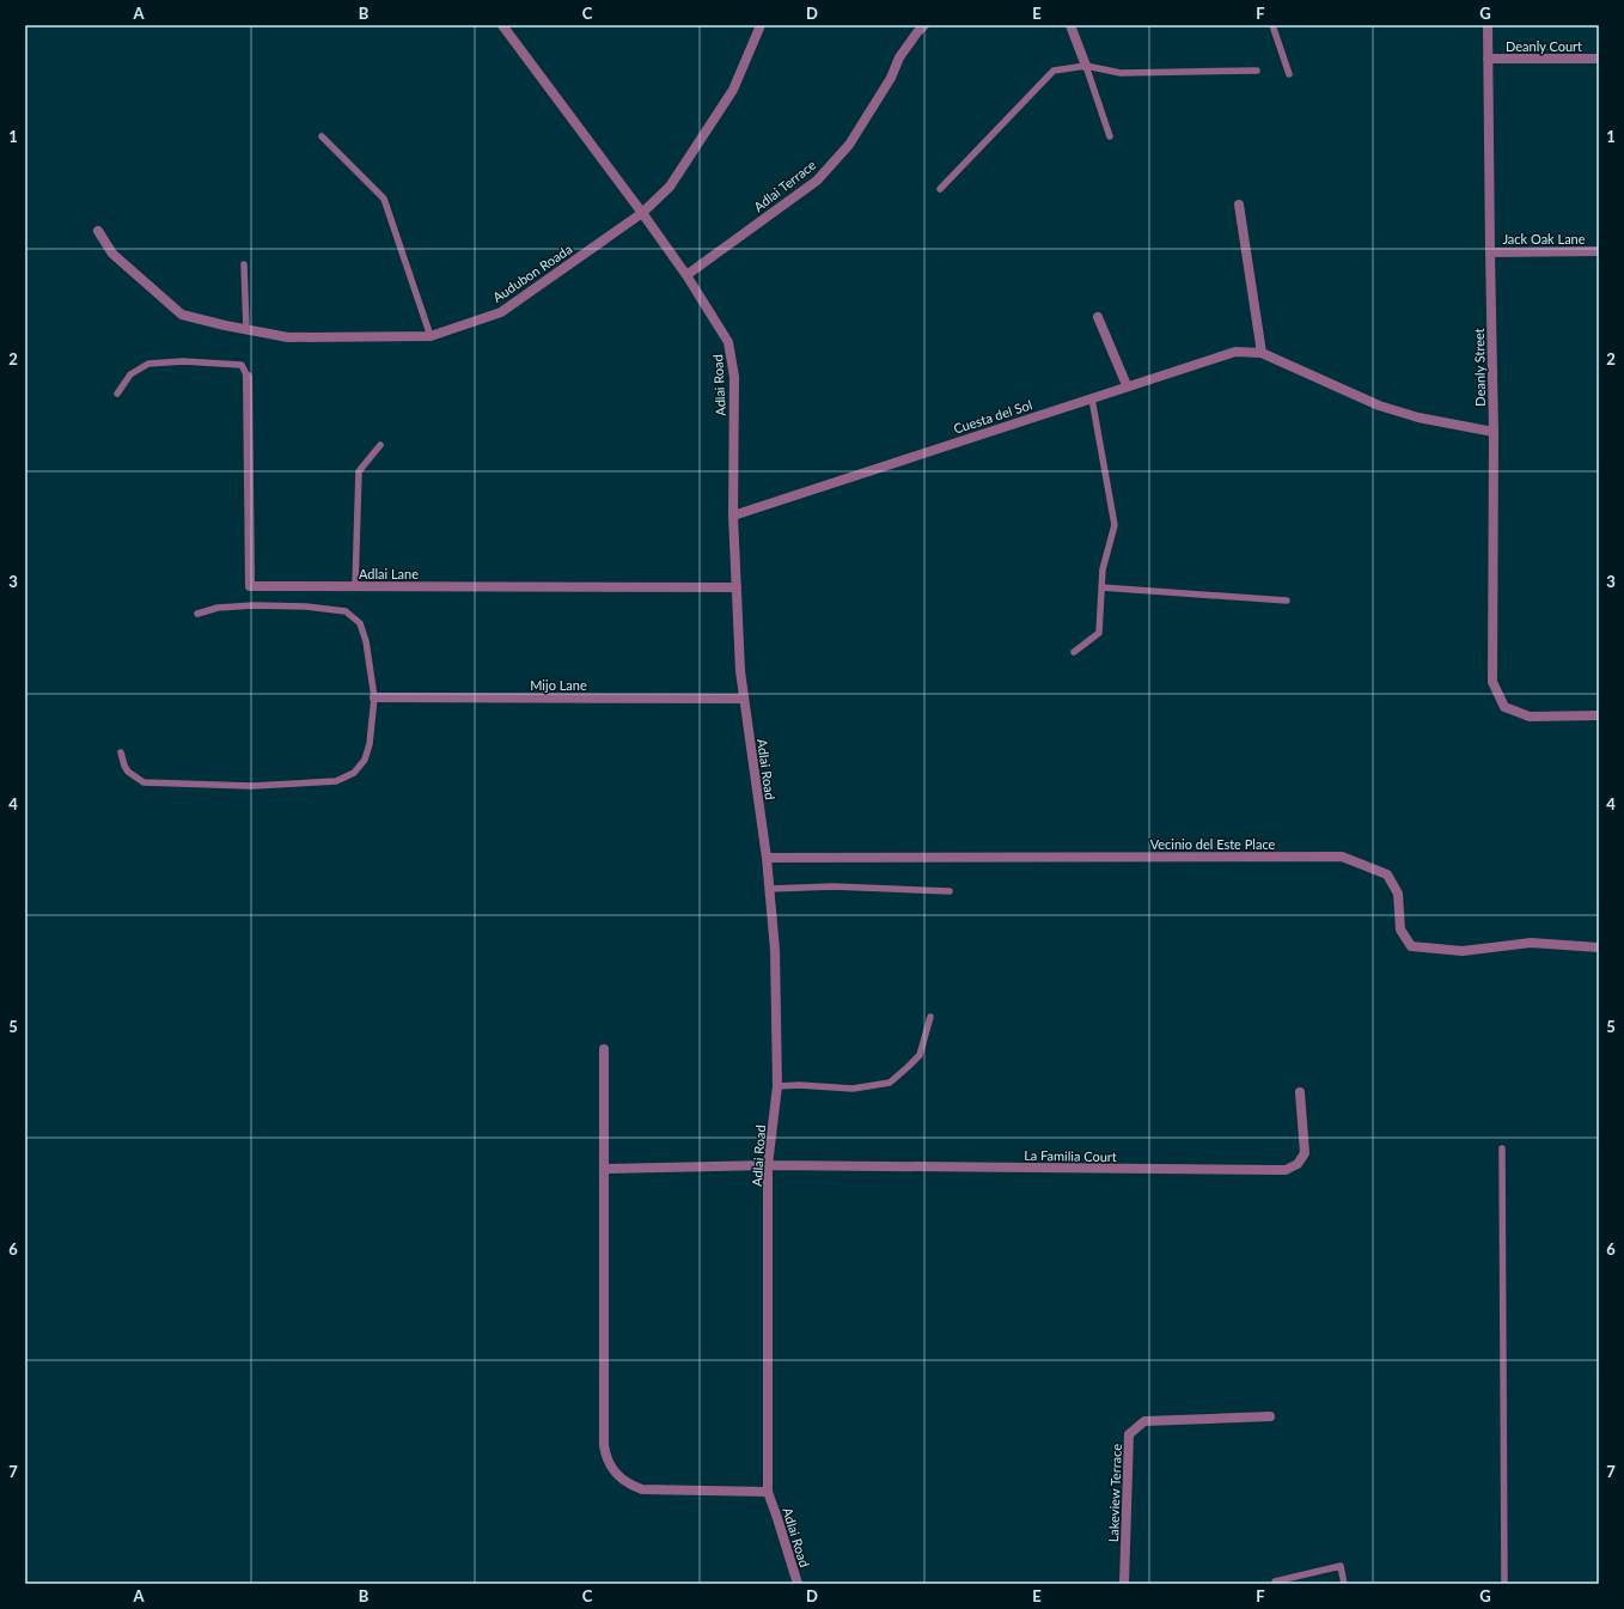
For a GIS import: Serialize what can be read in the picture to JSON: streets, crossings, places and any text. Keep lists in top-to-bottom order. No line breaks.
{"streets":{"street":["Deanly Court","Adlai Terrace","Jack Oak Lane","Audubon Roada","Deanly Street","Adlai Road","Cuesta del Sol","Adlai Lane","Mijo Lane","Vecinio del Este Place","La Familia Court","Lakeview Terrace"]},"crossings":[["Deanly Court","Deanly Street"],["Adlai Terrace","Adlai Road"],["Jack Oak Lane","Deanly Street"],["Audubon Roada","Adlai Road"],["Deanly Street","Cuesta del Sol"],["Adlai Road","Cuesta del Sol"],["Adlai Road","Adlai Lane"],["Adlai Road","Mijo Lane"],["Adlai Road","Vecinio del Este Place"],["Adlai Road","La Familia Court"]],"grid":{"columns":["A","B","C","D","E","F","G"],"rows":["1","2","3","4","5","6","7"]}}
